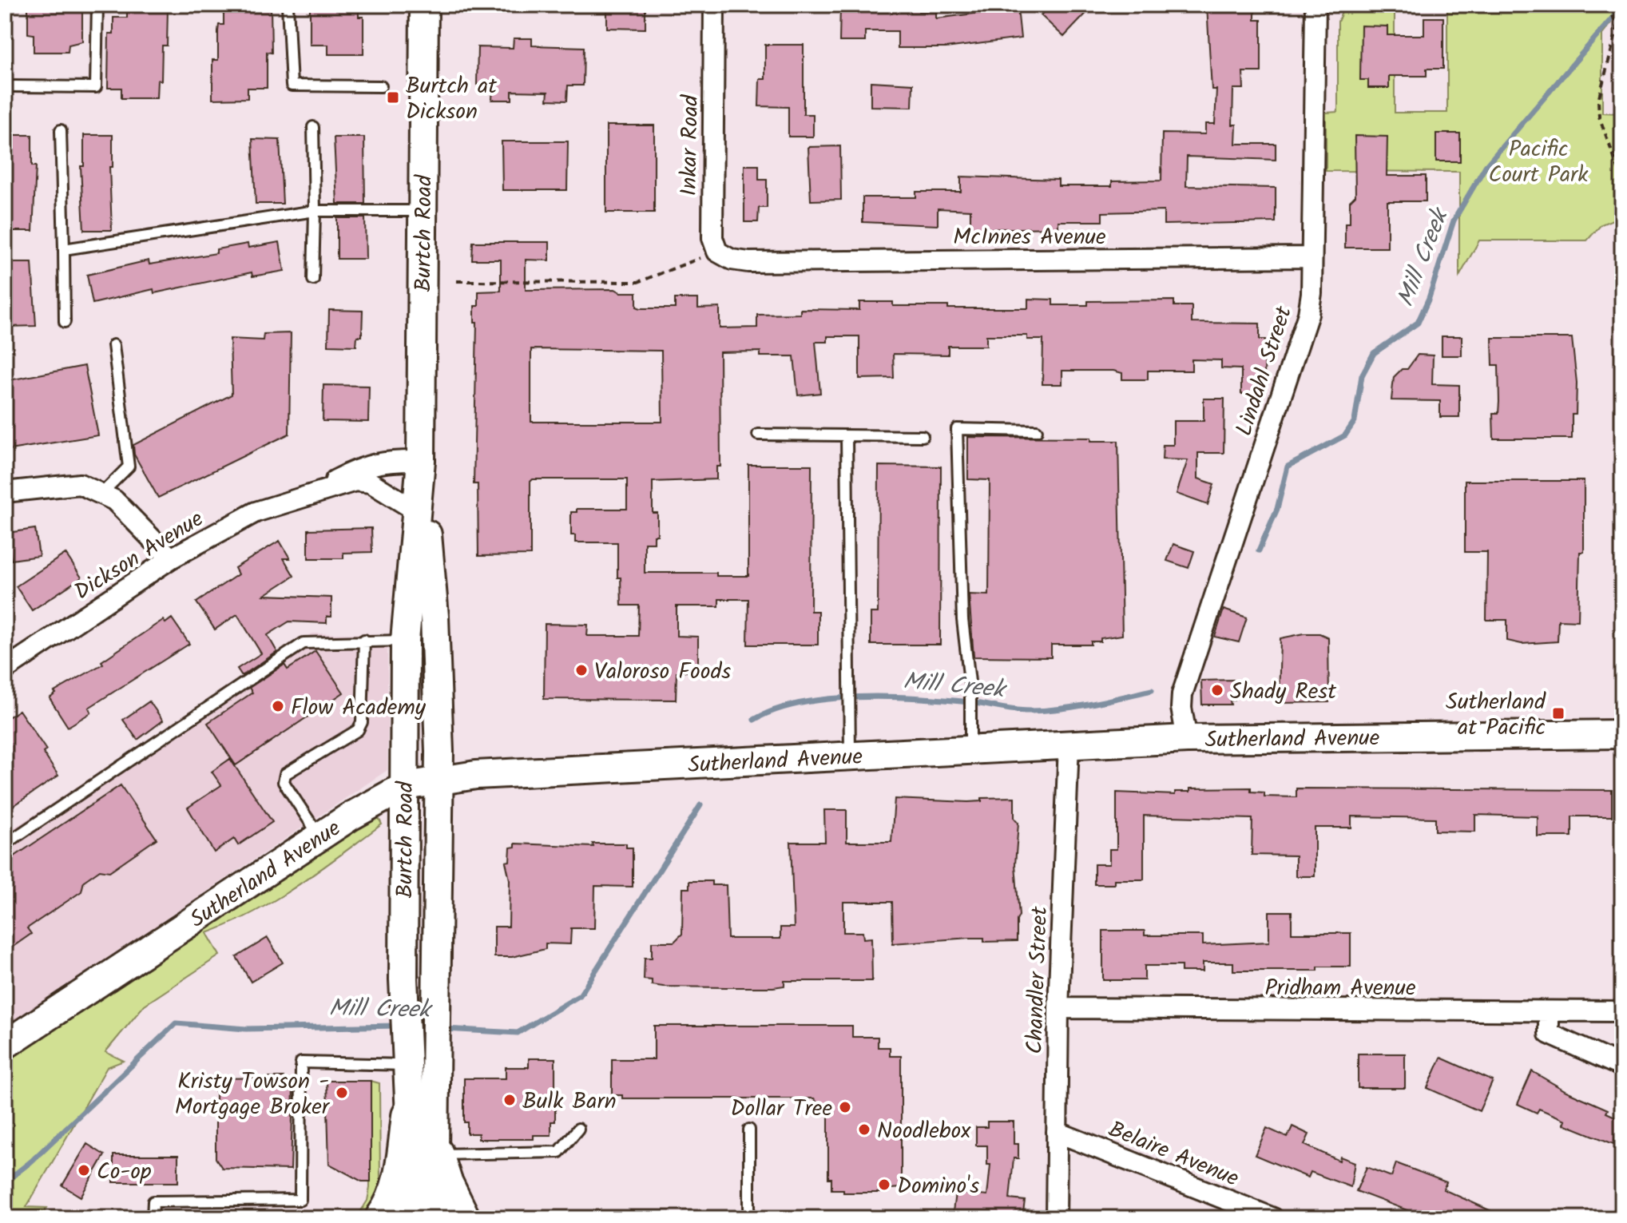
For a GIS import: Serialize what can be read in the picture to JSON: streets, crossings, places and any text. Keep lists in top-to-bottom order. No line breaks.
{"streets":{"main road":["Burtch Road","Sutherland Avenue"],"street":["Inkar Road","McInnes Avenue","Lindahl Street","Dickson Avenue","Chandler Street","Pridham Avenue","Belaire Avenue"]},"crossings":[["Inkar Road","McInnes Avenue"],["Burtch Road","Dickson Avenue"],["Burtch Road","Sutherland Avenue"],["McInnes Avenue","Lindahl Street"],["Lindahl Street","Sutherland Avenue"],["Sutherland Avenue","Chandler Street"],["Chandler Street","Pridham Avenue"],["Chandler Street","Belaire Avenue"]],"water":["Mill Creek"],"parks":["Pacific Court Park"],"places":{"transit":["Burtch at Dickson","Sutherland at Pacific"],"other":["Valoroso Foods","Shady Rest","Flow Academy","Kristy Towson - Mortgage Broker","Bulk Barn","Dollar Tree","Noodlebox","Co-op","Domino's"]}}
